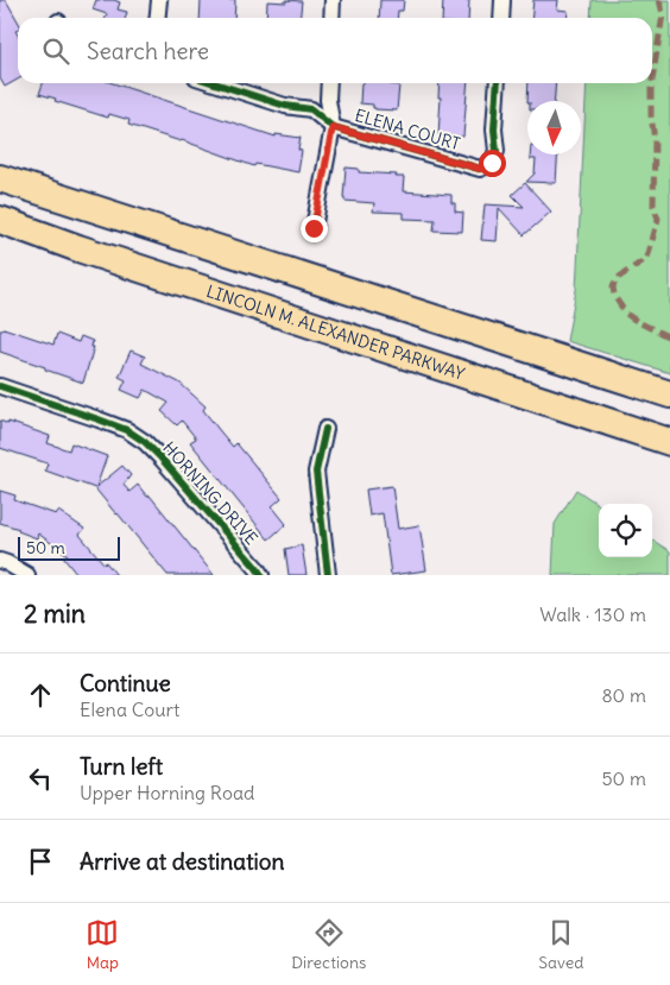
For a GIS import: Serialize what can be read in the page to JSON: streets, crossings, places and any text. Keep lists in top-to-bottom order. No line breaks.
{"streets":{"highway":["LINCOLN M. ALEXANDER PARKWAY"],"street":["ELENA COURT","HORNING DRIVE"]},"scale_bar":"50 m","north":"bottom","page":{"search":"Search here","scale":"50 m","heading":["2 min","Walk · 130 m"],"list":[["Continue","Elena Court","80 m"],["Turn left","Upper Horning Road","50 m"],"Arrive at destination"],"nav":["Map","Directions","Saved"]}}
